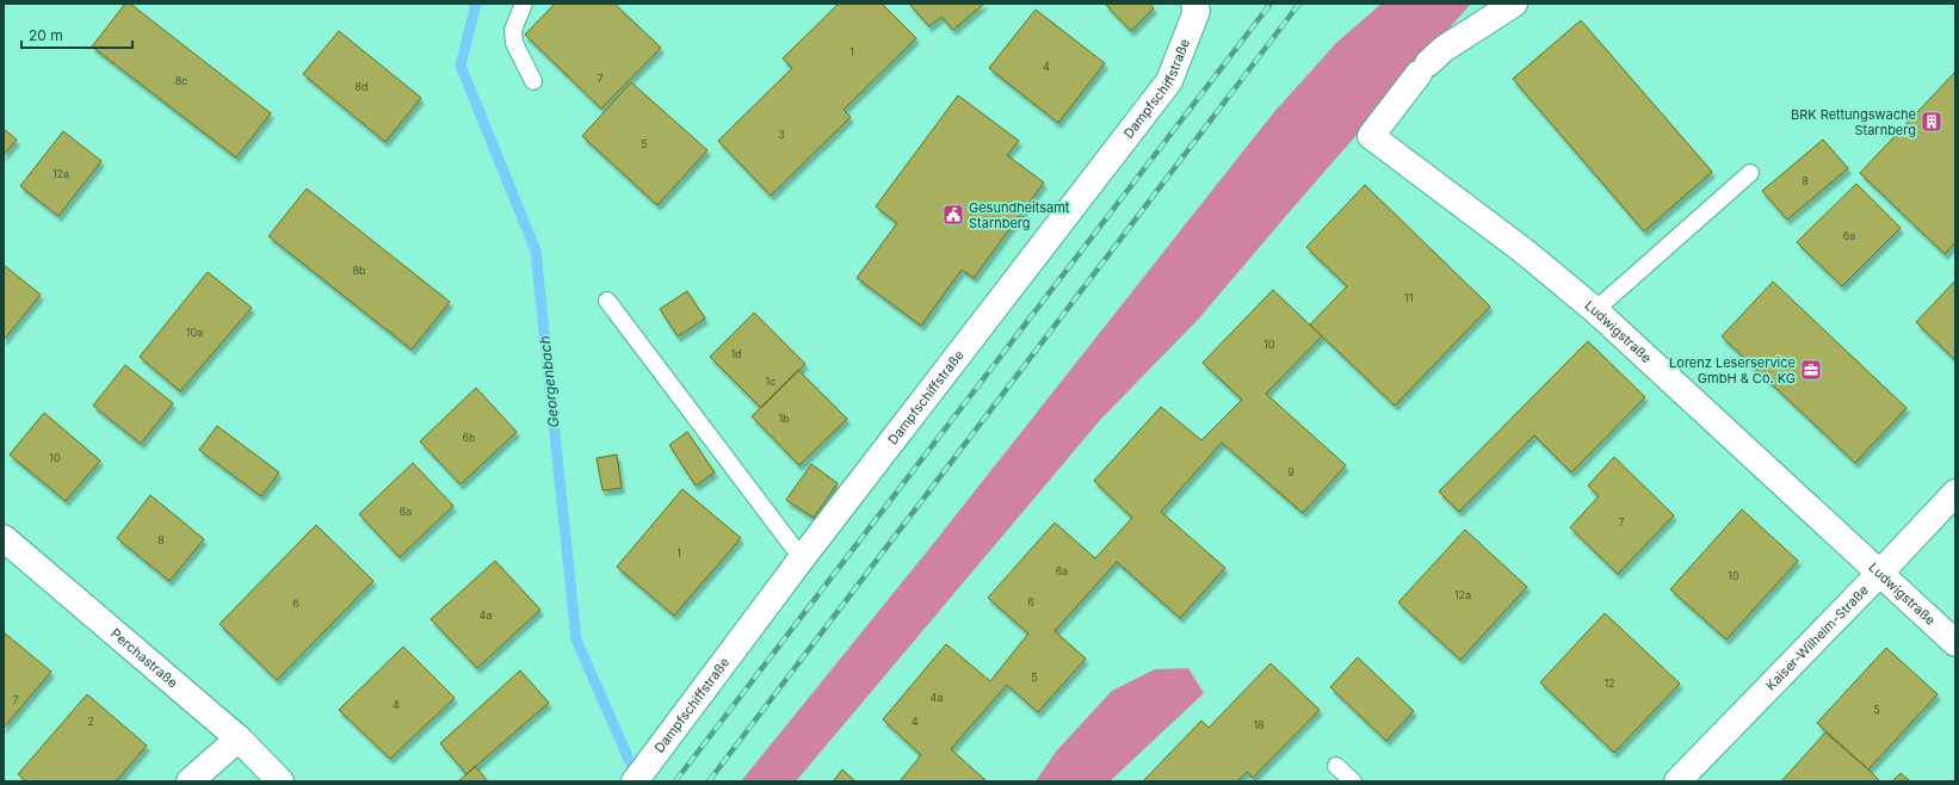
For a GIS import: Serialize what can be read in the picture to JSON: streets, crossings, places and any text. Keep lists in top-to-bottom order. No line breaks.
{"streets":{"street":["Dampfschiffstraße","Ludwigstraße","Kaiser-Wilhelm-Straße","Perchastraße"]},"crossings":[["Ludwigstraße","Kaiser-Wilhelm-Straße"]],"water":["Georgenbach"],"places":{"building":["BRK Rettungswache Starnberg"],"public building":["Gesundheitsamt Starnberg"],"office":["Lorenz Leserservice GmbH & Co. KG"]},"house_numbers":["1","4","7","8c","8d","3","5","12a","8","6a","8b","11","10a","10","1d","1c","1b","6b","10","9","6a","7","8","1","6a","10","12a","6","6","4a","5","12","4a","7","4","5","2","4","18"],"scale_bar":"20 m"}
